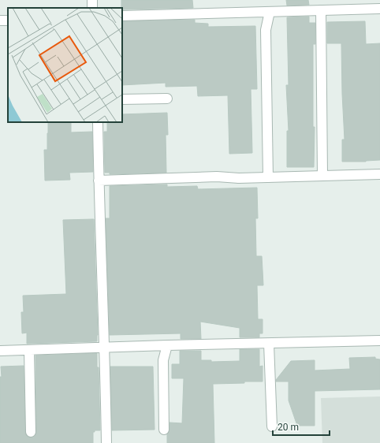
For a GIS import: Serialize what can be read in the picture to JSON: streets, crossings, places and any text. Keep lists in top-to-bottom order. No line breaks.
{"scale_bar":"20 m"}
